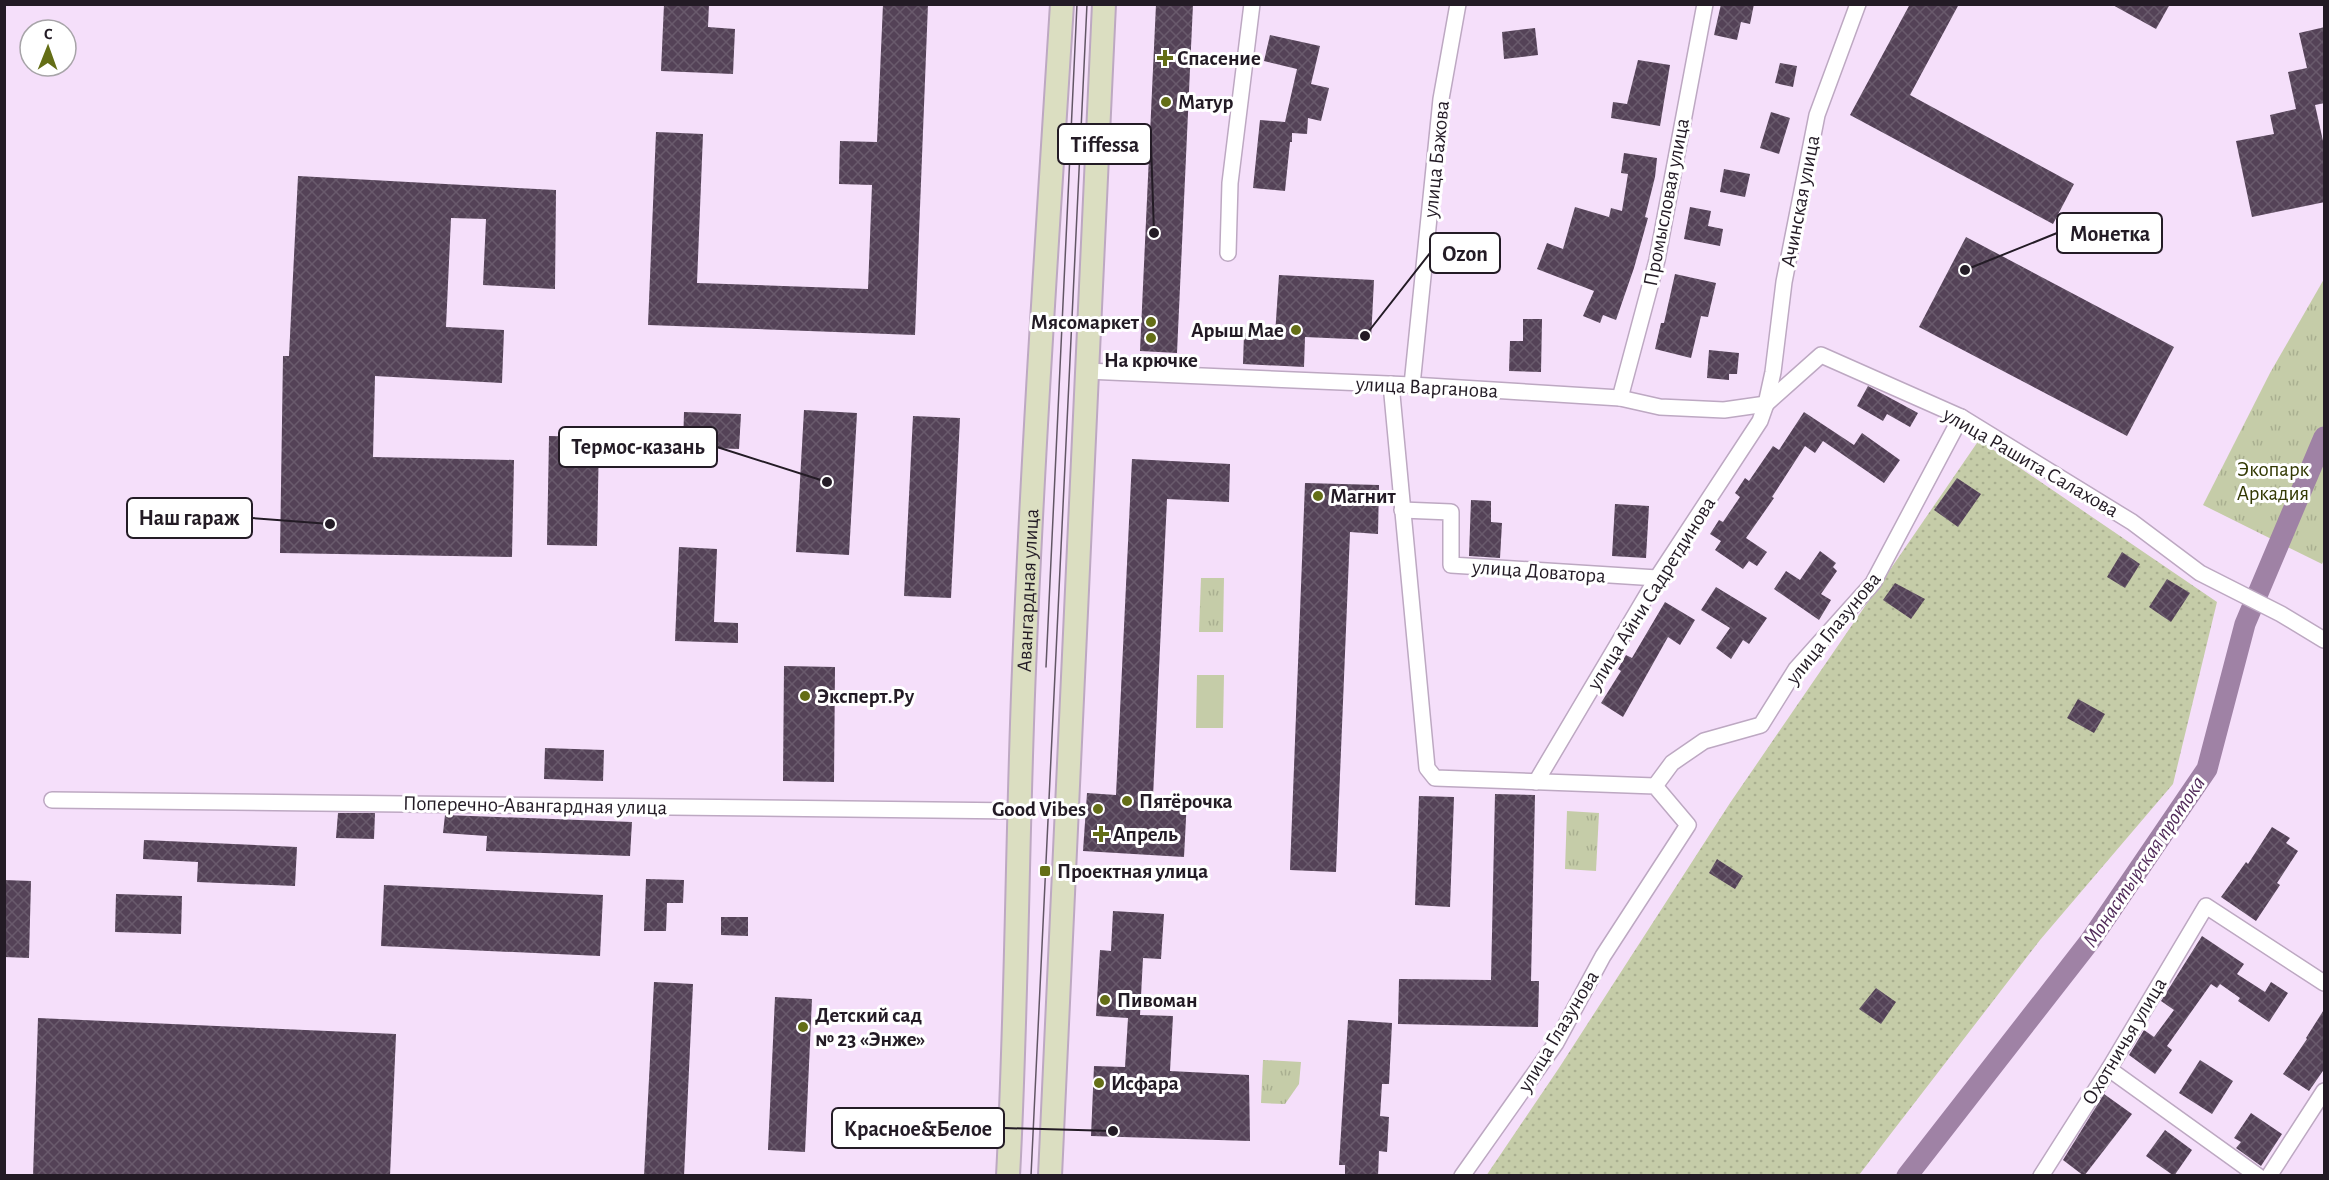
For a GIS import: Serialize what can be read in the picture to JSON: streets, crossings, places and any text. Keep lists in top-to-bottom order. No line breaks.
{"streets":{"main road":["Авангардная улица"],"street":["улица Бажова","Ачинская улица","Промысловая улица","улица Варганова","улица Рашита Салахова","улица Доватора","улица Айни Садретдинова","улица Глазунова","Поперечно-Авангардная улица","Охотничья улица"]},"crossings":[["улица Бажова","улица Варганова"],["Ачинская улица","улица Варганова"],["Ачинская улица","улица Рашита Салахова"],["Ачинская улица","улица Айни Садретдинова"],["Промысловая улица","улица Варганова"],["улица Варганова","улица Рашита Салахова"],["улица Варганова","улица Айни Садретдинова"],["улица Рашита Салахова","улица Айни Садретдинова"],["улица Рашита Салахова","улица Глазунова"],["улица Доватора","улица Айни Садретдинова"],["Авангардная улица","Поперечно-Авангардная улица"]],"water":["Монастырская протока"],"parks":["Экопарк Аркадия"],"places":{"health":["Спасение","Апрель"],"other":["Матур","Tiffessa","Монетка","Мясомаркет","Арыш Мае","Ozon","На крючке","Термос-казань","Магнит","Наш гараж","Эксперт.Ру","Пятёрочка","Good Vibes","Пивоман","Детский сад № 23 «Энже»","Исфара","Красное&Белое"],"transit":["Проектная улица"]},"north":"top"}
